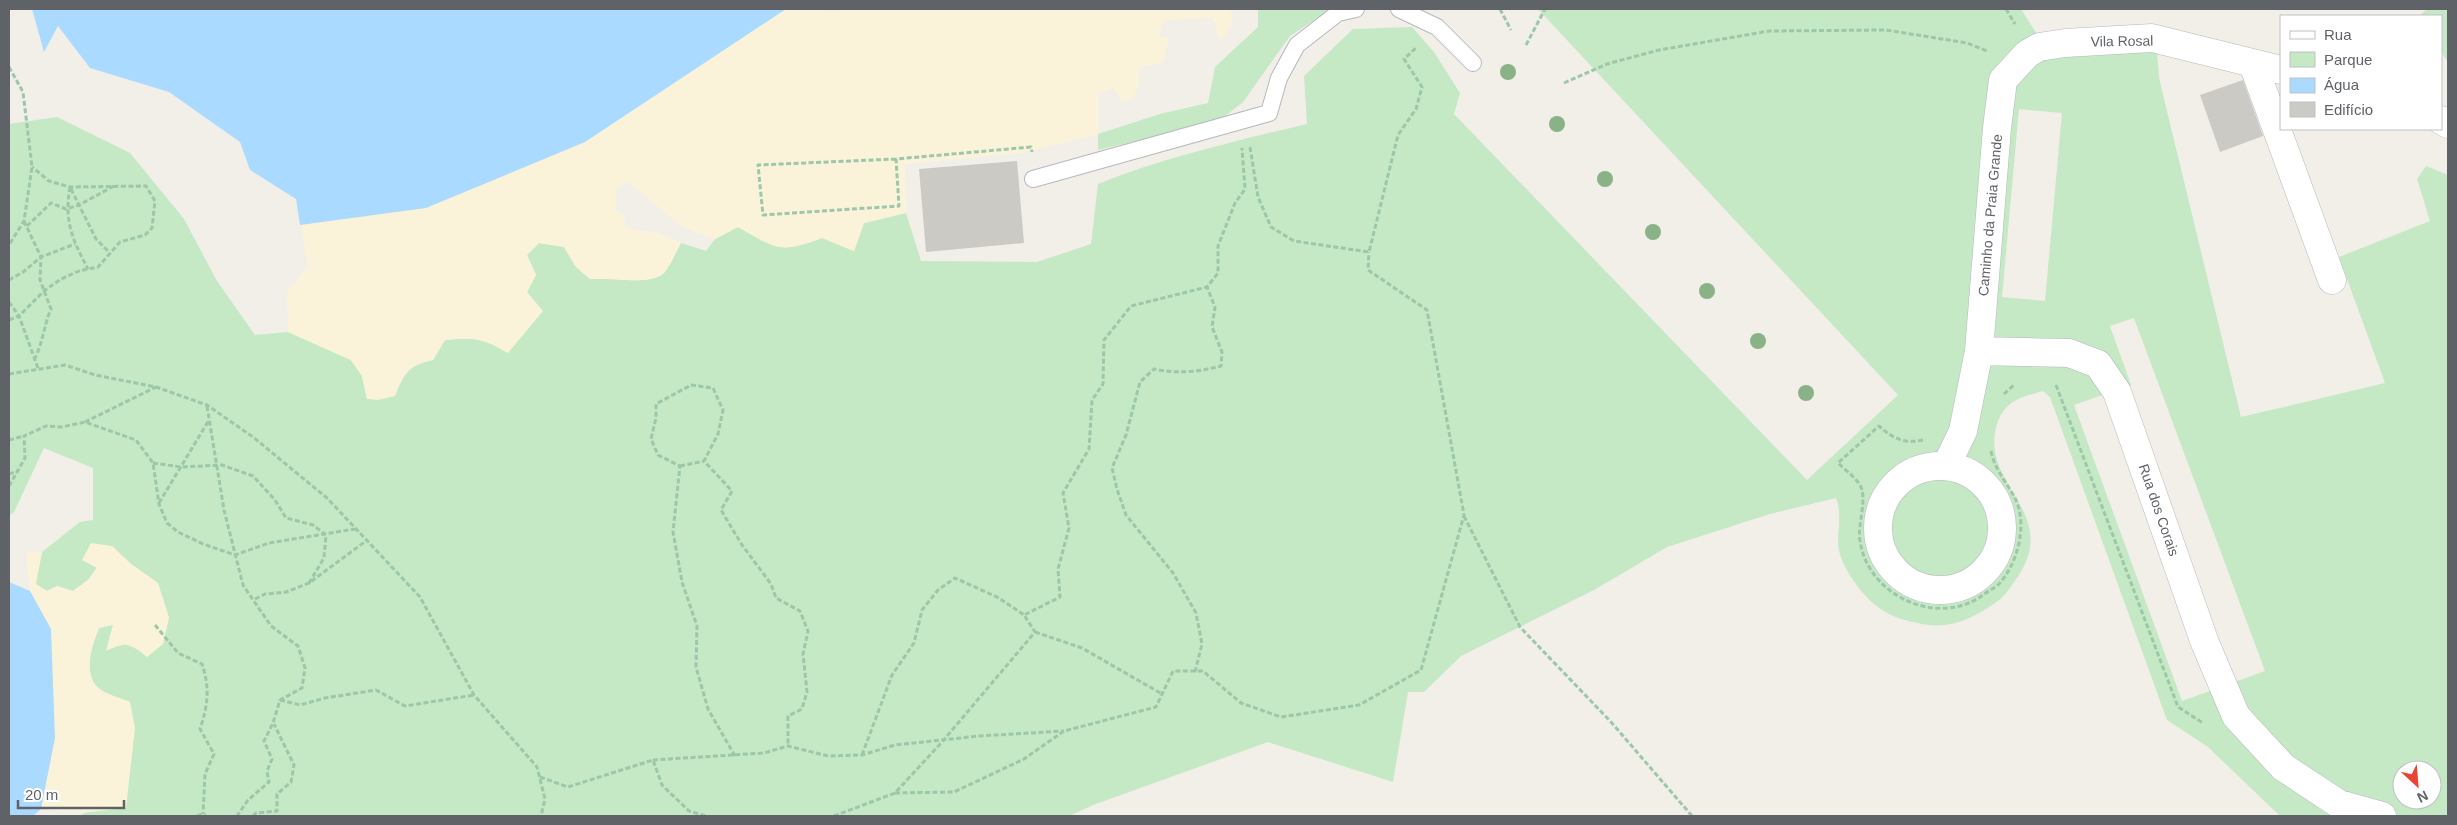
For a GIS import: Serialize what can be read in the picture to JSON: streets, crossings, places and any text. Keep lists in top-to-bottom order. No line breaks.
{"streets":{"street":["Vila Rosal","Caminho da Praia Grande","Rua dos Corais"]},"crossings":[["Vila Rosal","Caminho da Praia Grande"],["Caminho da Praia Grande","Rua dos Corais"]],"legend":["Rua","Parque","Água","Edifício"],"scale_bar":"20 m","north":"bottom right"}
